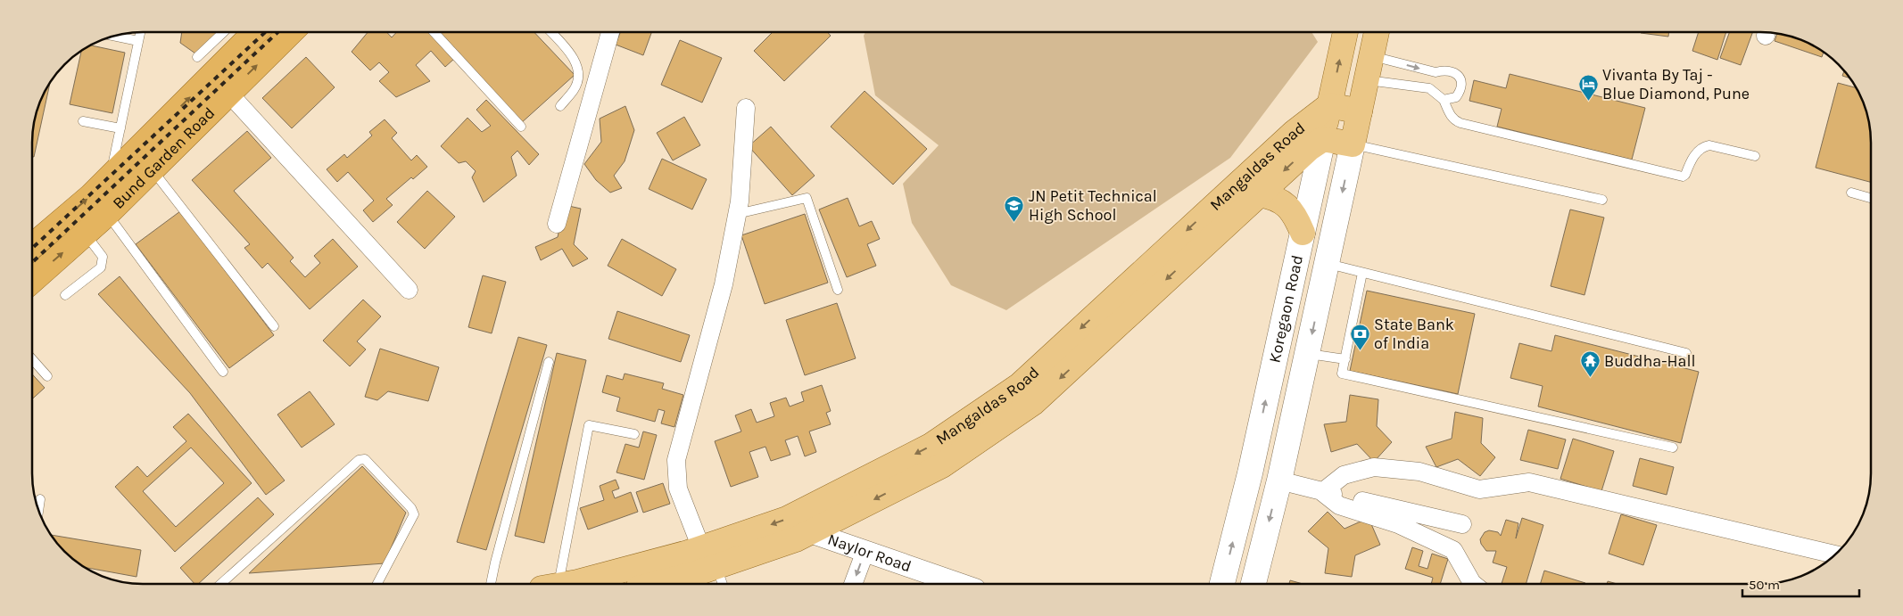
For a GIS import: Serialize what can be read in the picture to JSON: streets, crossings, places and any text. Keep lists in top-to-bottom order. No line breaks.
{"streets":{"highway":["Bund Garden Road"],"main road":["Mangaldas Road","Koregaon Road"],"street":["Naylor Road"]},"crossings":[["Mangaldas Road","Koregaon Road"],["Mangaldas Road","Naylor Road"]],"one_way":["Mangaldas Road"],"places":{"hotel":["Vivanta By Taj - Blue Diamond, Pune"],"school or university":["JN Petit Technical High School"],"bank":["State Bank of India"],"temple":["Buddha-Hall"]},"scale_bar":"50 m"}
